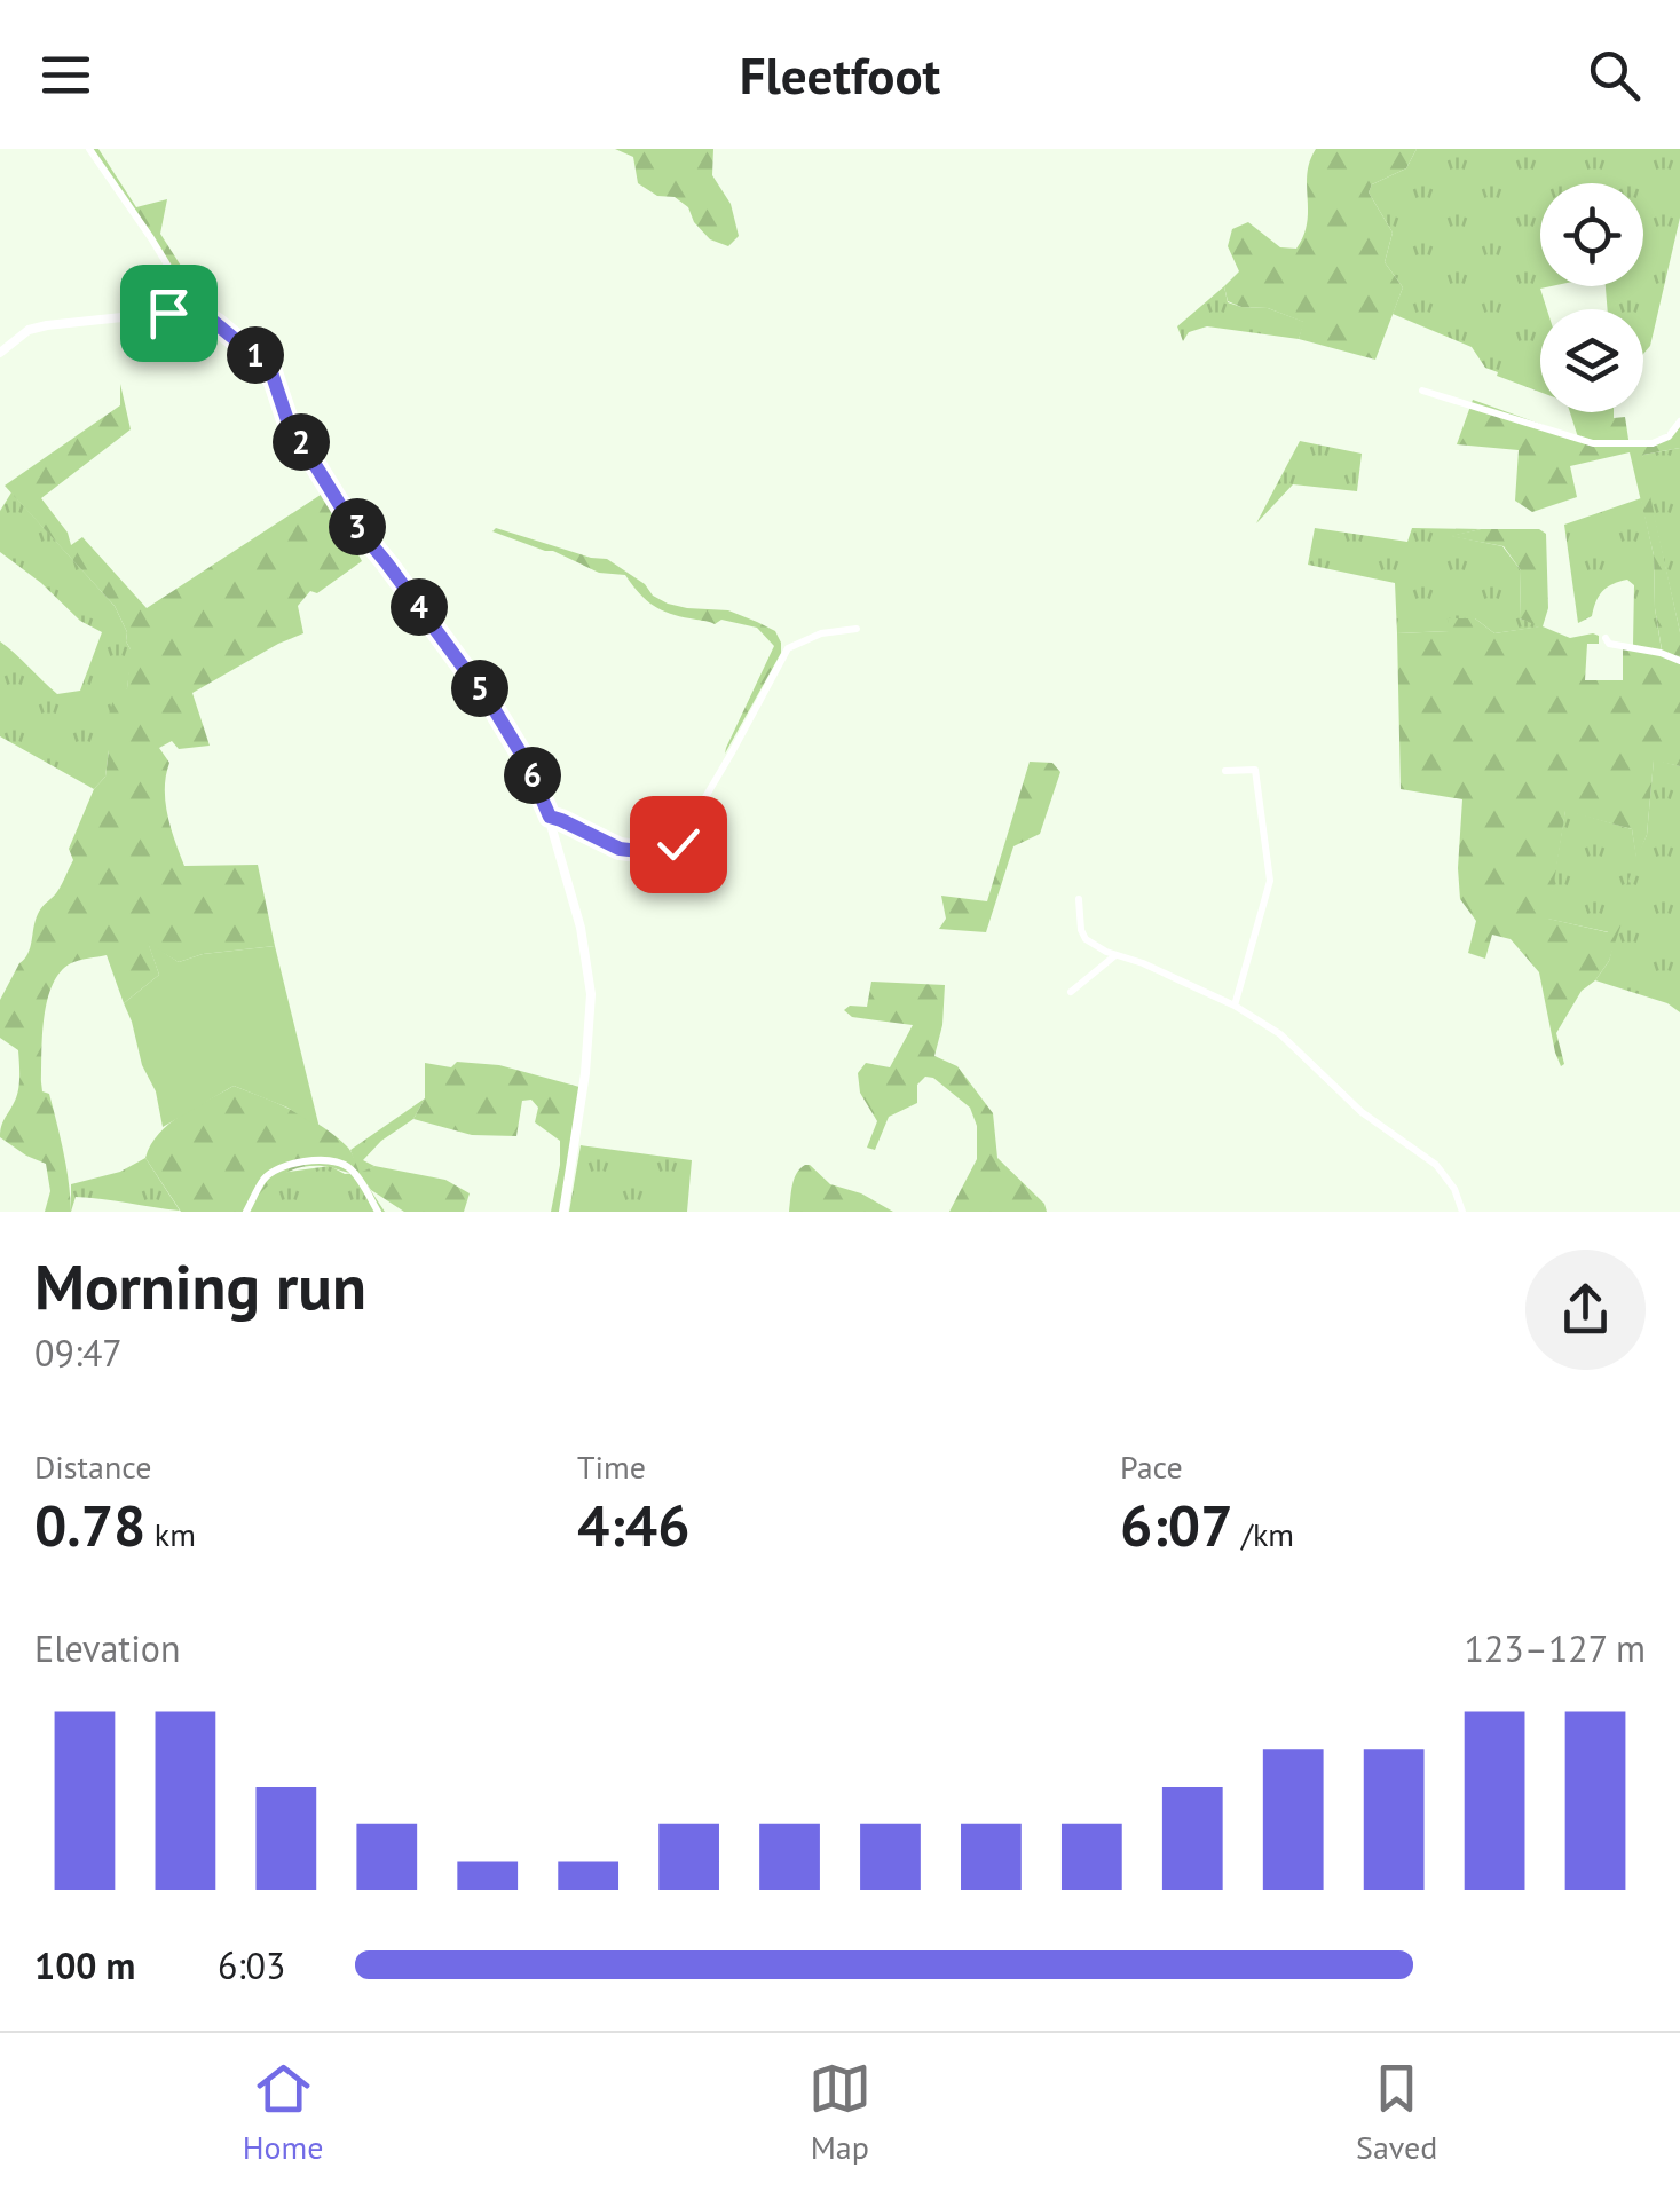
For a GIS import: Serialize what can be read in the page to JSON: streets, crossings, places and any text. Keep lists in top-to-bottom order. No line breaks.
{"page":{"header":"Fleetfoot","pins":["1","2","3","4","5","6"],"heading":["Morning run","09:47"],"stats":[["Distance","0.78 km"],["Time","4:46"],["Pace","6:07 /km"]],"chart":["Elevation","123–127 m"],"list":[{"name":"100 m","note":"6:03"}],"tabs":["Home","Map","Saved"]}}
